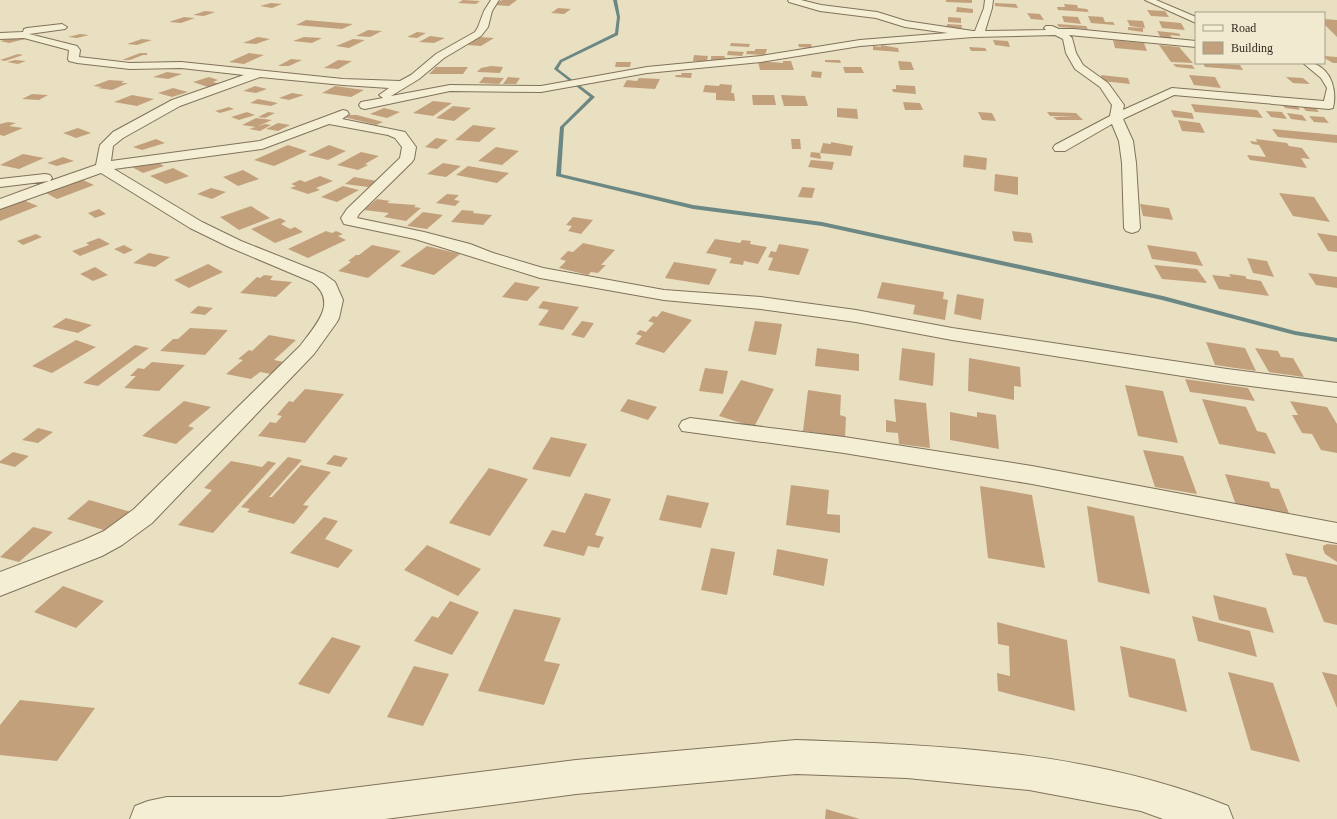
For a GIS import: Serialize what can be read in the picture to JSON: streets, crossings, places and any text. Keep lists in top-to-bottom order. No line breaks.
{"legend":["Road","Building"]}
